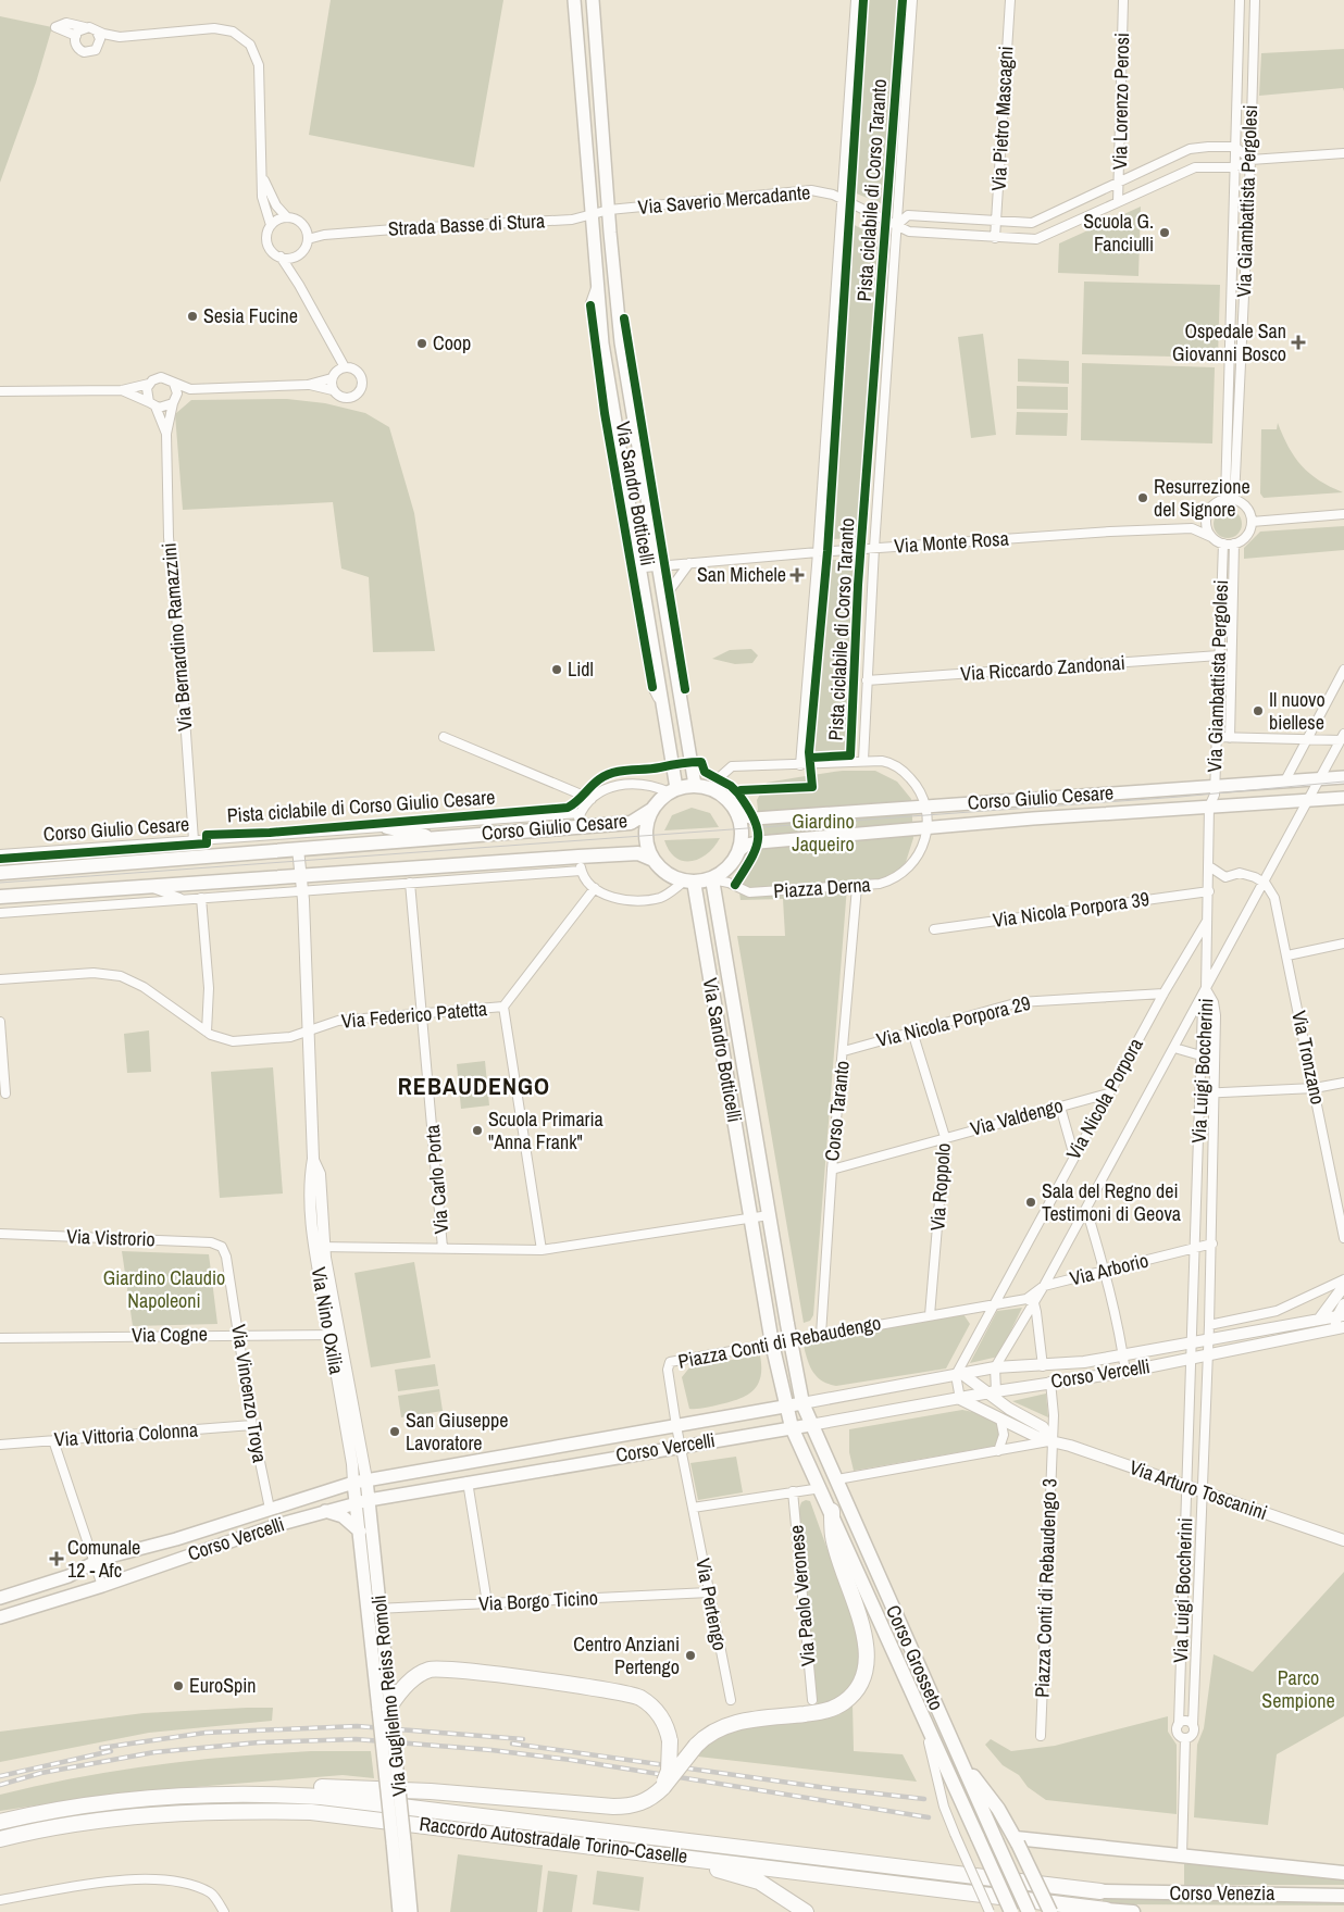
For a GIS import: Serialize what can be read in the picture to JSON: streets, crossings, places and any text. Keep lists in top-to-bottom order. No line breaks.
{"streets":{"highway":["Raccordo Autostradale Torino-Caselle"],"main road":["Via Sandro Botticelli","Corso Giulio Cesare","Piazza Derna","Corso Vercelli","Corso Grosseto","Via Guglielmo Reiss Romoli","Corso Venezia"],"street":["Via Lorenzo Perosi","Via Pietro Mascagni","Via Saverio Mercadante","Via Giambattista Pergolesi","Strada Basse di Stura","Via Monte Rosa","Via Bernardino Ramazzini","Via Riccardo Zandonai","Via Nicola Porpora 39","Via Federico Patetta","Via Nicola Porpora 29","Via Tronzano","Via Luigi Boccherini","Via Nicola Porpora","Corso Taranto","Via Valdengo","Via Carlo Porta","Via Roppolo","Via Vistrorio","Via Arborio","Via Nino Oxilia","Via Cogne","Piazza Conti di Rebaudengo","Via Vincenzo Troya","Via Vittoria Colonna","Via Arturo Toscanini","Piazza Conti di Rebaudengo 3","Via Paolo Veronese","Via Borgo Ticino","Via Pertengo"],"cycle path":["Pista ciclabile di Corso Taranto"]},"crossings":[["Via Lorenzo Perosi","Via Saverio Mercadante"],["Via Pietro Mascagni","Via Saverio Mercadante"],["Via Saverio Mercadante","Via Giambattista Pergolesi"],["Via Saverio Mercadante","Strada Basse di Stura"],["Via Saverio Mercadante","Via Sandro Botticelli"],["Via Giambattista Pergolesi","Via Monte Rosa"],["Via Giambattista Pergolesi","Via Riccardo Zandonai"],["Via Giambattista Pergolesi","Corso Giulio Cesare"],["Via Giambattista Pergolesi","Via Nicola Porpora"],["Strada Basse di Stura","Via Sandro Botticelli"],["Via Sandro Botticelli","Via Monte Rosa"],["Via Sandro Botticelli","Corso Giulio Cesare"],["Via Sandro Botticelli","Piazza Derna"],["Via Sandro Botticelli","Piazza Conti di Rebaudengo"],["Via Sandro Botticelli","Corso Vercelli"],["Via Sandro Botticelli","Corso Grosseto"],["Via Bernardino Ramazzini","Corso Giulio Cesare"],["Corso Giulio Cesare","Piazza Derna"],["Corso Giulio Cesare","Via Nicola Porpora"],["Corso Giulio Cesare","Via Carlo Porta"],["Corso Giulio Cesare","Via Nino Oxilia"],["Piazza Derna","Corso Taranto"],["Via Nicola Porpora 39","Via Nicola Porpora"],["Via Federico Patetta","Via Carlo Porta"],["Via Federico Patetta","Via Nino Oxilia"],["Via Nicola Porpora 29","Via Nicola Porpora"],["Via Nicola Porpora 29","Corso Taranto"],["Via Nicola Porpora 29","Via Roppolo"],["Via Tronzano","Via Nicola Porpora"],["Via Luigi Boccherini","Via Nicola Porpora"],["Via Luigi Boccherini","Via Arborio"],["Via Luigi Boccherini","Corso Vercelli"],["Via Luigi Boccherini","Via Arturo Toscanini"],["Via Nicola Porpora","Via Valdengo"],["Via Nicola Porpora","Via Arborio"],["Via Nicola Porpora","Piazza Conti di Rebaudengo"],["Via Nicola Porpora","Corso Vercelli"],["Via Nicola Porpora","Via Arturo Toscanini"],["Corso Taranto","Via Valdengo"],["Corso Taranto","Piazza Conti di Rebaudengo"],["Via Valdengo","Via Roppolo"],["Via Roppolo","Piazza Conti di Rebaudengo"],["Via Vistrorio","Via Vincenzo Troya"],["Via Arborio","Piazza Conti di Rebaudengo"],["Via Nino Oxilia","Via Cogne"],["Via Nino Oxilia","Corso Vercelli"],["Via Nino Oxilia","Via Guglielmo Reiss Romoli"],["Via Cogne","Via Vincenzo Troya"],["Piazza Conti di Rebaudengo","Corso Vercelli"],["Piazza Conti di Rebaudengo","Via Pertengo"],["Corso Vercelli","Via Vincenzo Troya"],["Corso Vercelli","Via Arturo Toscanini"],["Corso Vercelli","Corso Grosseto"],["Corso Vercelli","Via Guglielmo Reiss Romoli"],["Via Vincenzo Troya","Via Vittoria Colonna"],["Via Arturo Toscanini","Piazza Conti di Rebaudengo 3"],["Via Borgo Ticino","Via Pertengo"],["Via Borgo Ticino","Via Guglielmo Reiss Romoli"],["Raccordo Autostradale Torino-Caselle","Corso Venezia"]],"districts":["REBAUDENGO"],"parks":["Giardino Jaqueiro","Giardino Claudio Napoleoni","Parco Sempione"],"places":{"other":["Scuola G. Fanciulli","Sesia Fucine","Coop","Resurrezione del Signore","Lidl","Il nuovo biellese","Scuola Primaria \"Anna Frank\"","Sala del Regno dei Testimoni di Geova","San Giuseppe Lavoratore","Centro Anziani Pertengo","EuroSpin"],"health":["Ospedale San Giovanni Bosco","San Michele","Comunale 12 - Afc"]}}
